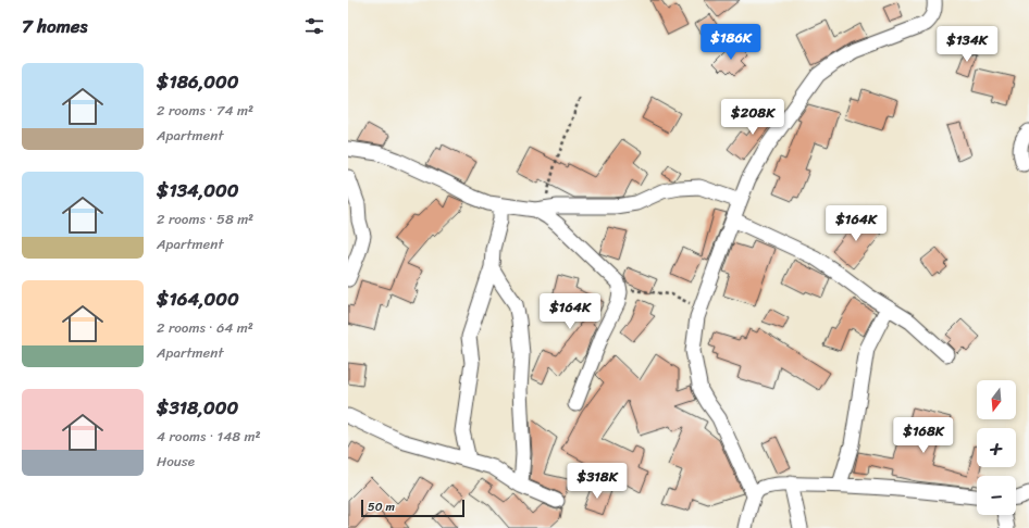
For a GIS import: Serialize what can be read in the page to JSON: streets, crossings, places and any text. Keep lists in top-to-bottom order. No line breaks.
{"scale_bar":"50 m","north":"bottom","page":{"heading":"7 homes","price":["$186K","$134K","$208K","$164K","$164K","$168K","$318K"],"list":[{"name":"$186,000","note":"2 rooms · 74 m² · Apartment"},{"name":"$134,000","note":"2 rooms · 58 m² · Apartment"},{"name":"$164,000","note":"2 rooms · 64 m² · Apartment"},{"name":"$318,000","note":"4 rooms · 148 m² · House"}],"map_buttons":["+","−"],"scale":"50 m"}}
